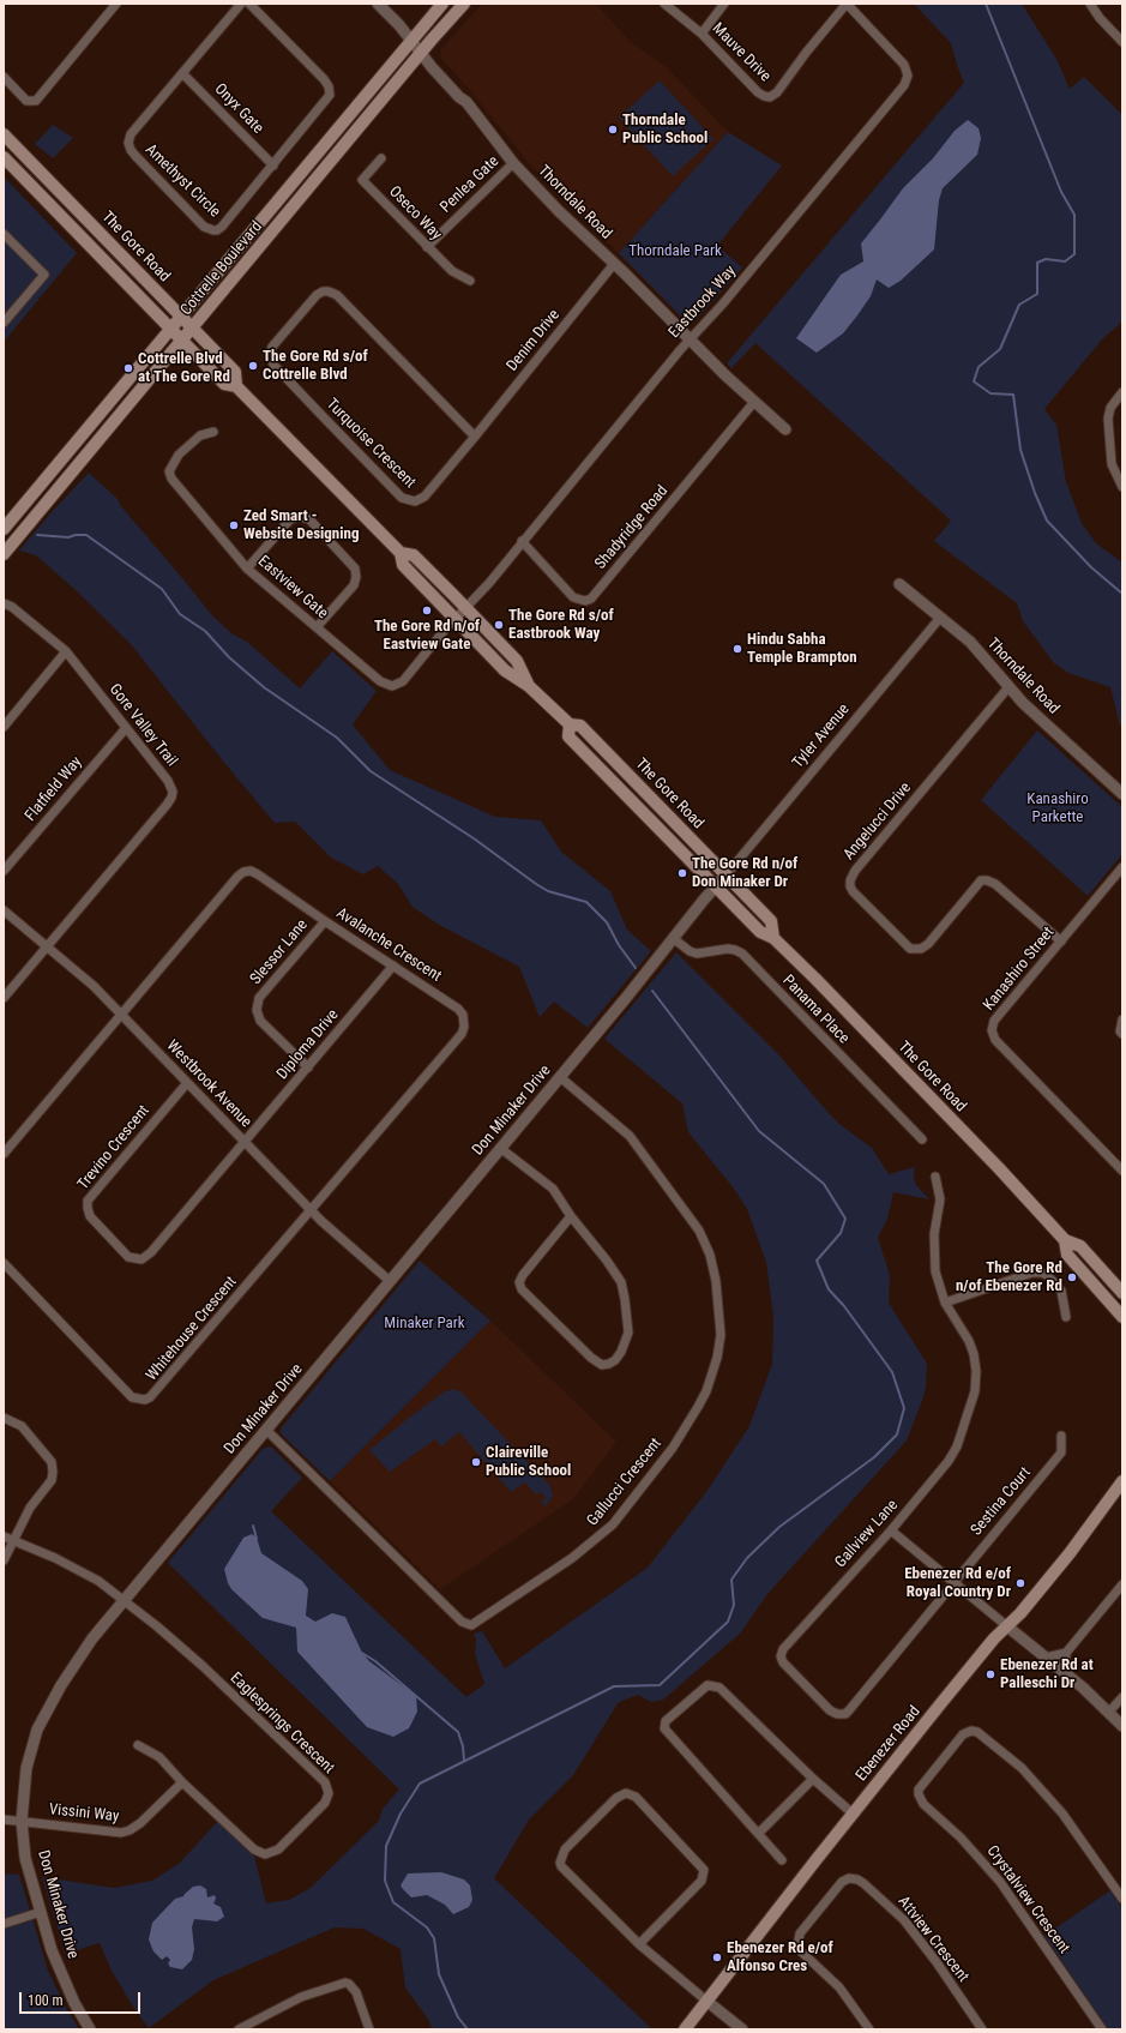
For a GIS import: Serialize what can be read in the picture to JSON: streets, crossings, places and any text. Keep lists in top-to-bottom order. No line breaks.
{"streets":{"main road":["The Gore Road","Cottrelle Boulevard","Ebenezer Road"],"street":["Mauve Drive","Onyx Gate","Amethyst Circle","Penlea Gate","Thorndale Road","Oseco Way","Eastbrook Way","Denim Drive","Turquoise Crescent","Shadyridge Road","Eastview Gate","Gore Valley Trail","Tyler Avenue","Flatfield Way","Angelucci Drive","Avalanche Crescent","Slessor Lane","Kanashiro Street","Panama Place","Diploma Drive","Westbrook Avenue","Don Minaker Drive","Trevino Crescent","Whitehouse Crescent","Gallucci Crescent","Sestina Court","Gallview Lane","Eaglesprings Crescent","Vissini Way","Crystalview Crescent","Attview Crescent"]},"crossings":[["Mauve Drive","Eastbrook Way"],["Onyx Gate","Amethyst Circle"],["Penlea Gate","Thorndale Road"],["Penlea Gate","Oseco Way"],["Thorndale Road","Cottrelle Boulevard"],["Thorndale Road","Eastbrook Way"],["Thorndale Road","Denim Drive"],["Thorndale Road","Shadyridge Road"],["Thorndale Road","Tyler Avenue"],["Thorndale Road","Angelucci Drive"],["The Gore Road","Cottrelle Boulevard"],["The Gore Road","Eastbrook Way"],["The Gore Road","Eastview Gate"],["The Gore Road","Tyler Avenue"],["The Gore Road","Don Minaker Drive"],["Eastbrook Way","Shadyridge Road"],["Eastbrook Way","Eastview Gate"],["Denim Drive","Turquoise Crescent"],["Gore Valley Trail","Flatfield Way"],["Gore Valley Trail","Westbrook Avenue"],["Tyler Avenue","Don Minaker Drive"],["Angelucci Drive","Kanashiro Street"],["Avalanche Crescent","Slessor Lane"],["Avalanche Crescent","Diploma Drive"],["Avalanche Crescent","Westbrook Avenue"],["Avalanche Crescent","Whitehouse Crescent"],["Slessor Lane","Diploma Drive"],["Panama Place","Don Minaker Drive"],["Diploma Drive","Westbrook Avenue"],["Diploma Drive","Trevino Crescent"],["Westbrook Avenue","Don Minaker Drive"],["Westbrook Avenue","Trevino Crescent"],["Westbrook Avenue","Whitehouse Crescent"],["Don Minaker Drive","Gallucci Crescent"],["Don Minaker Drive","Eaglesprings Crescent"],["Don Minaker Drive","Vissini Way"],["Sestina Court","Gallview Lane"],["Eaglesprings Crescent","Vissini Way"]],"parks":["Thorndale Park","Kanashiro Parkette","Minaker Park"],"places":["Thorndale Public School","The Gore Rd s/of Cottrelle Blvd","Cottrelle Blvd at The Gore Rd","Zed Smart - Website Designing","The Gore Rd n/of Eastview Gate","The Gore Rd s/of Eastbrook Way","Hindu Sabha Temple Brampton","The Gore Rd n/of Don Minaker Dr","The Gore Rd n/of Ebenezer Rd","Claireville Public School","Ebenezer Rd e/of Royal Country Dr","Ebenezer Rd at Palleschi Dr","Ebenezer Rd e/of Alfonso Cres"],"scale_bar":"100 m"}
